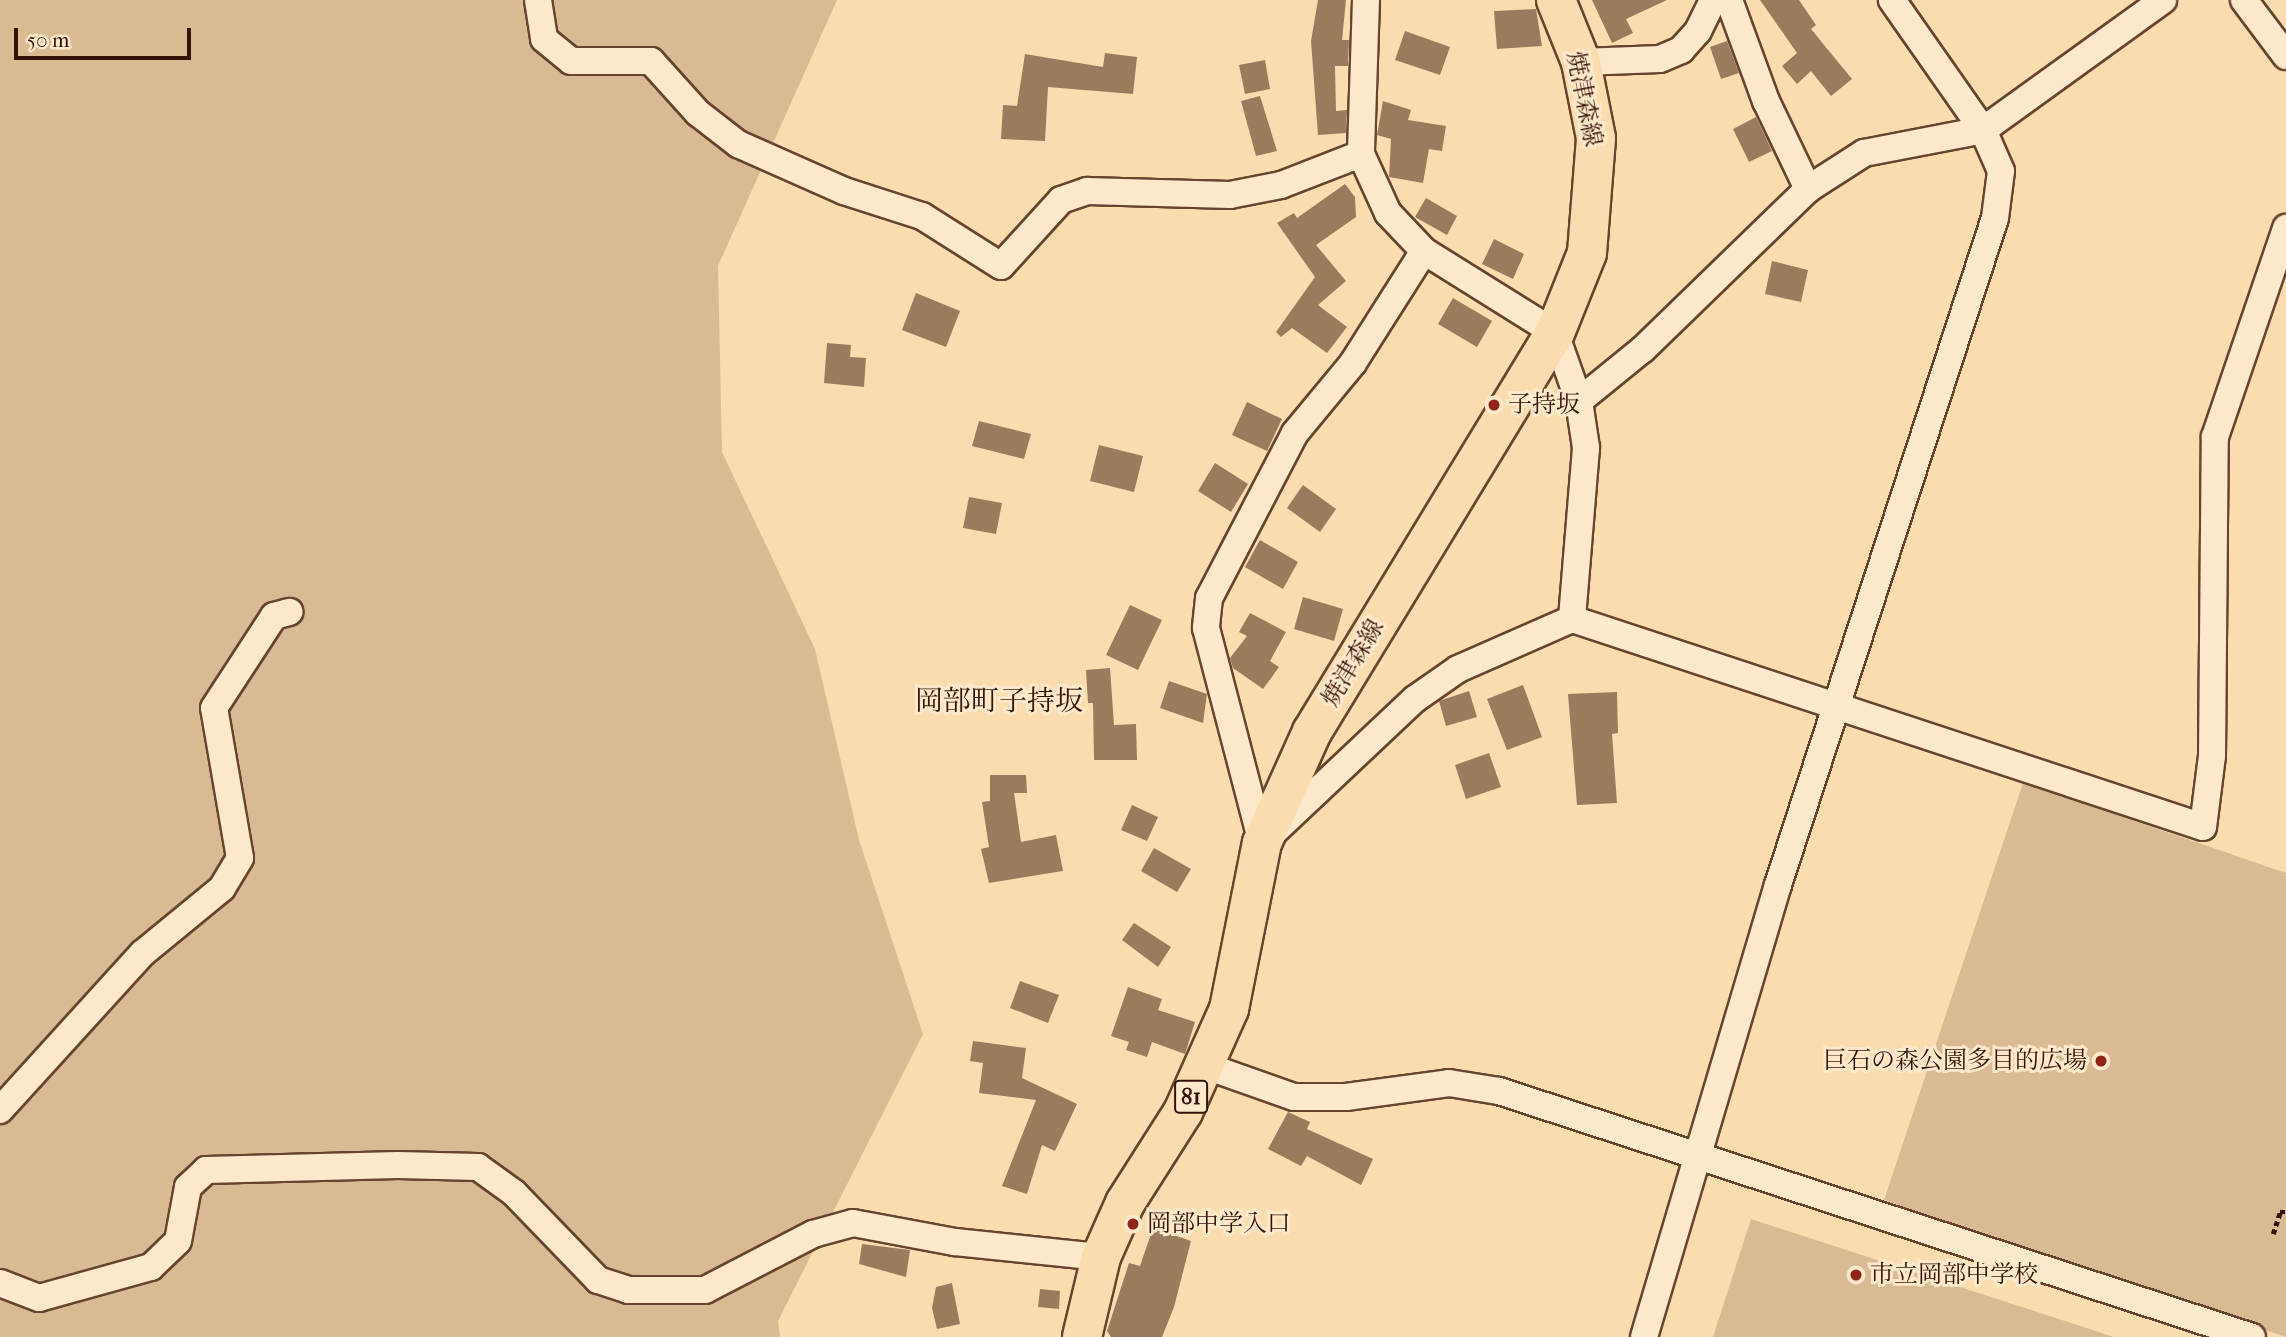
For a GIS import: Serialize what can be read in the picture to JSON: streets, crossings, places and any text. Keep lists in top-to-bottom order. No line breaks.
{"streets":{"main road":["焼津森線","81"]},"districts":["岡部町子持坂"],"places":["子持坂","巨石の森公園多目的広場","岡部中学入口","市立岡部中学校"],"scale_bar":"50 m"}
